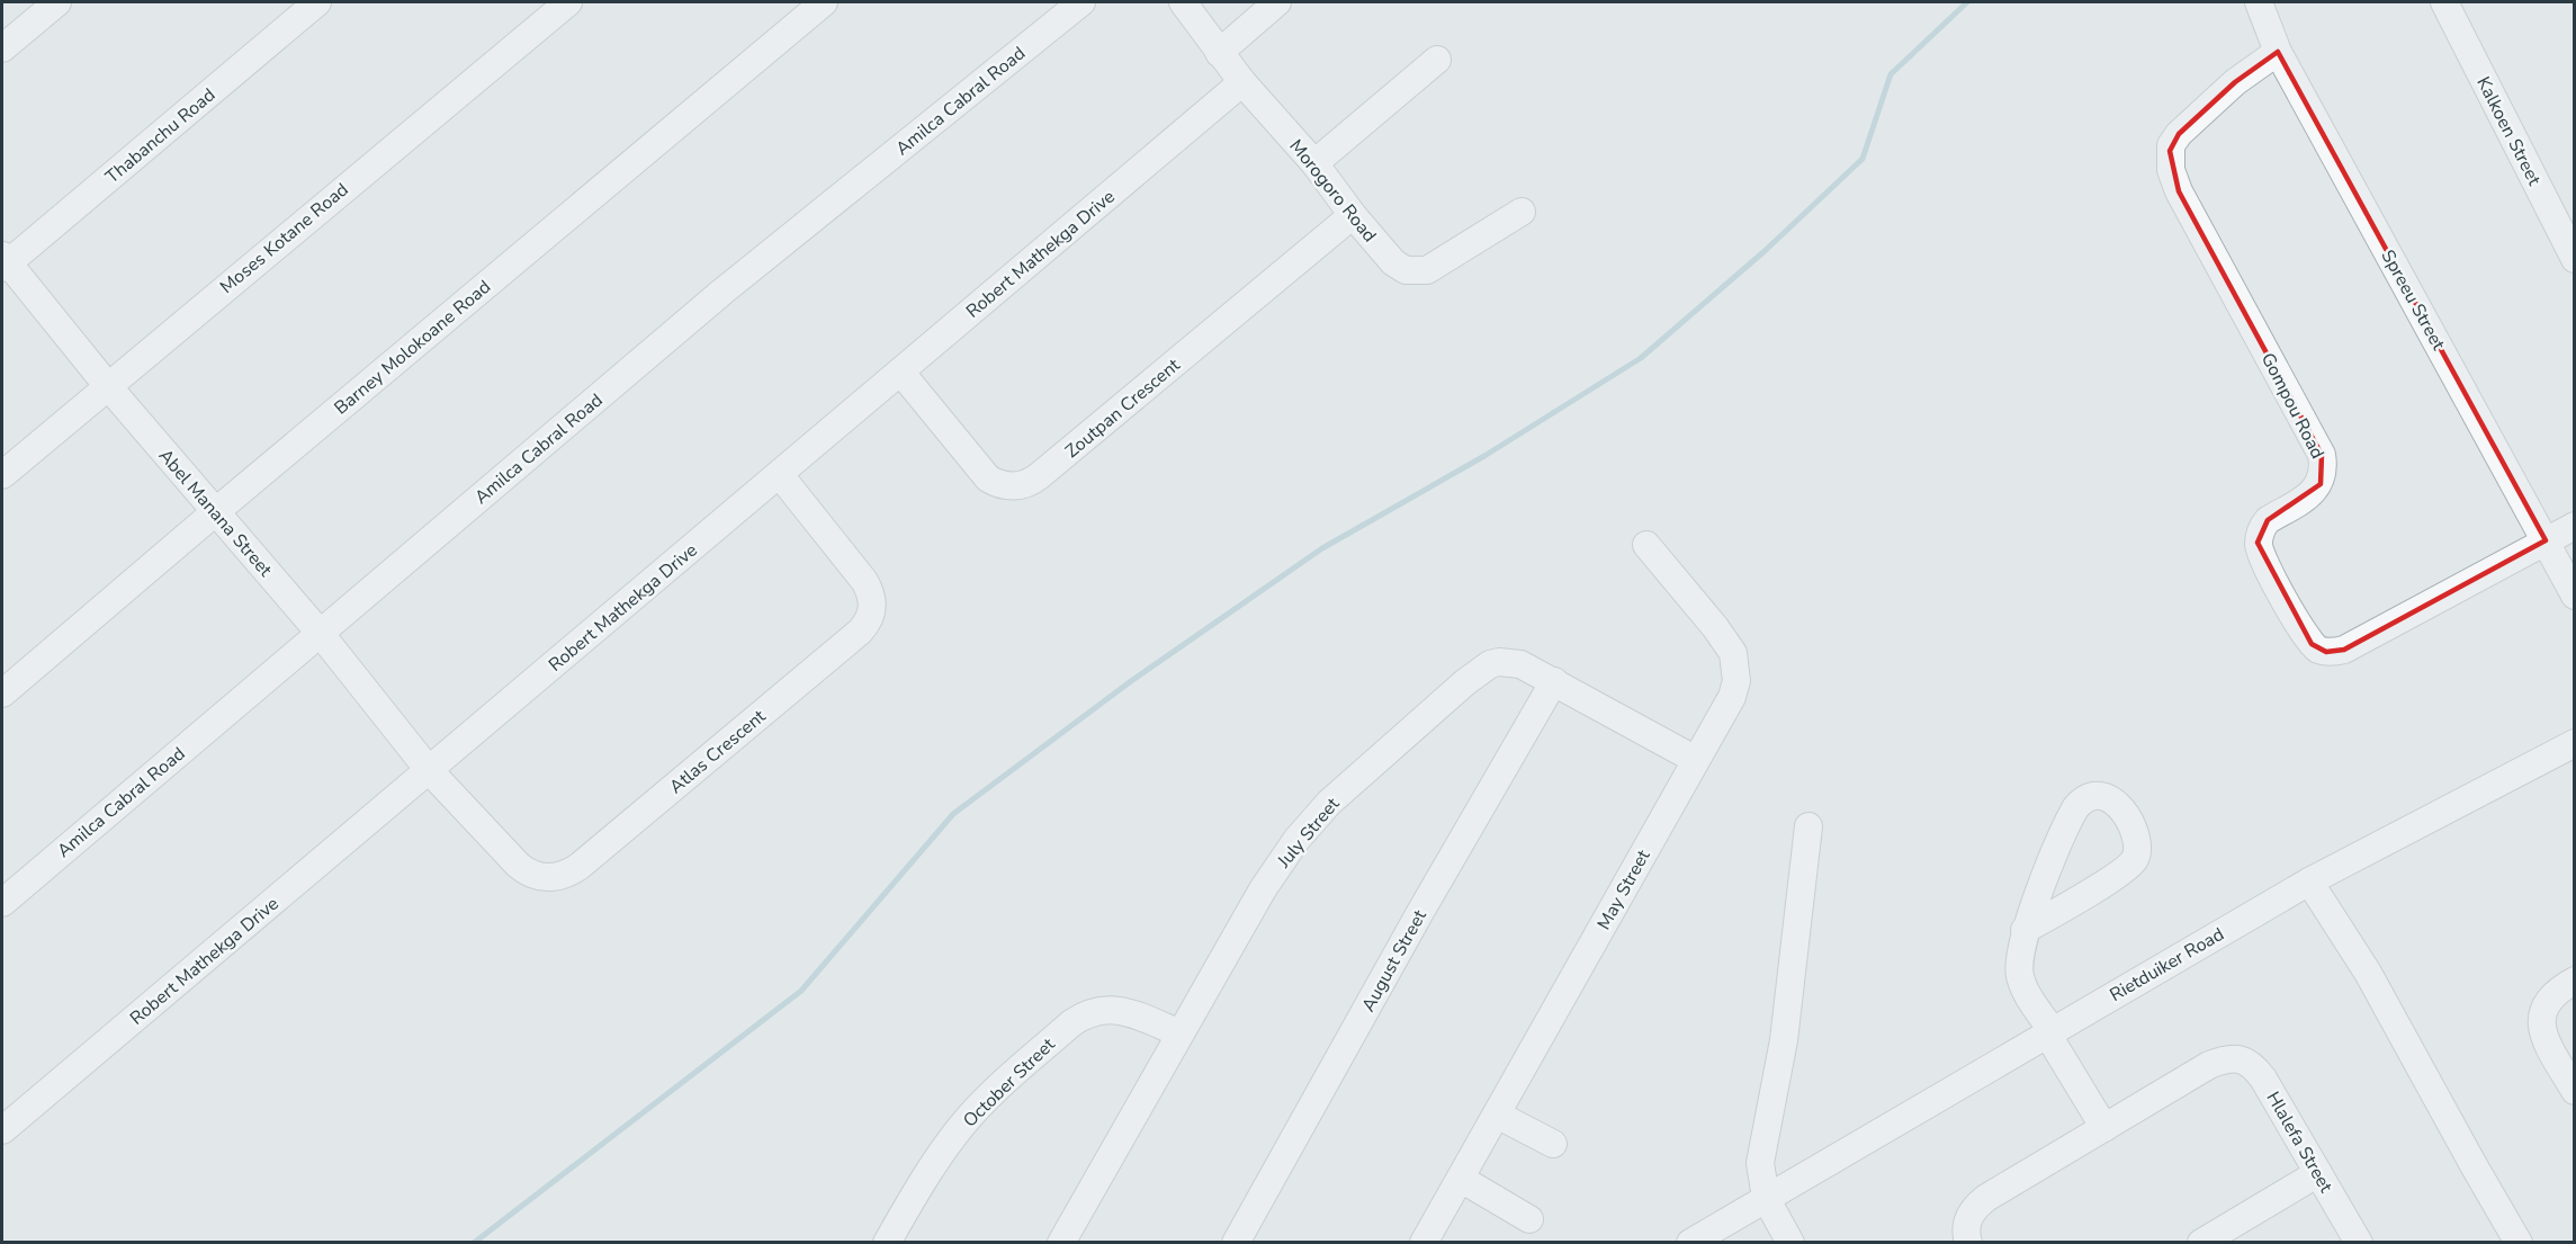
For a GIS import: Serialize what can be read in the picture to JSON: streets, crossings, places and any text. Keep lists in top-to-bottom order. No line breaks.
{"streets":{"street":["Amilca Cabral Road","Kalkoen Street","Thabanchu Road","Morogoro Road","Moses Kotane Road","Robert Mathekga Drive","Spreeu Street","Barney Molokoane Road","Gompou Road","Zoutpan Crescent","Abel Manana Street","Atlas Crescent","July Street","May Street","August Street","Rietduiker Road","October Street","Hlalefa Street"]},"crossings":[["Amilca Cabral Road","Abel Manana Street"],["Thabanchu Road","Abel Manana Street"],["Morogoro Road","Robert Mathekga Drive"],["Morogoro Road","Zoutpan Crescent"],["Moses Kotane Road","Abel Manana Street"],["Robert Mathekga Drive","Zoutpan Crescent"],["Robert Mathekga Drive","Abel Manana Street"],["Robert Mathekga Drive","Atlas Crescent"],["Spreeu Street","Gompou Road"],["Barney Molokoane Road","Abel Manana Street"],["Abel Manana Street","Atlas Crescent"],["July Street","May Street"],["July Street","August Street"],["July Street","October Street"]]}
